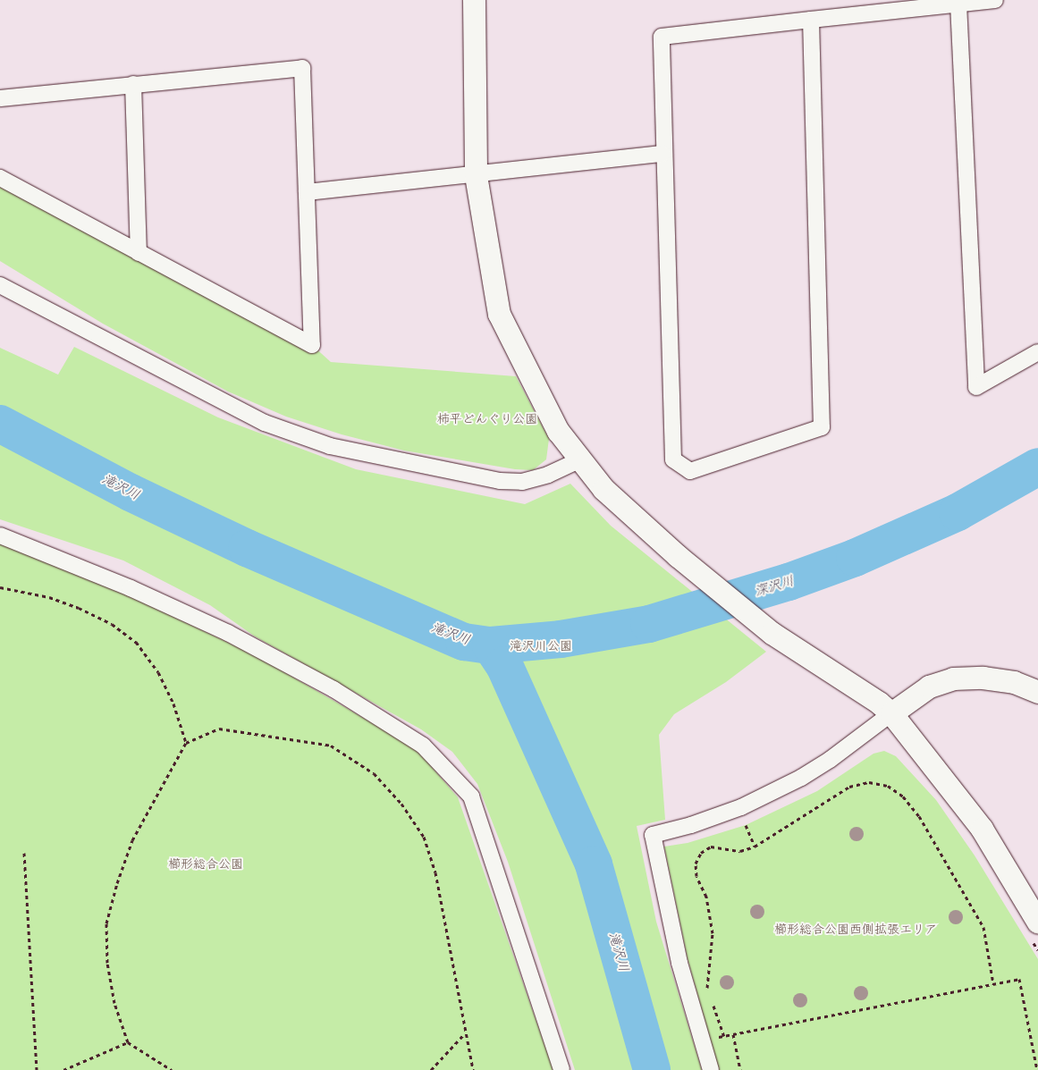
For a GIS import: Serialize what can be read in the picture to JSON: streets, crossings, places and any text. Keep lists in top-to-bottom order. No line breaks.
{"water":["滝沢川","深沢川"],"parks":["柿平どんぐり公園","滝沢川公園","櫛形総合公園","櫛形総合公園西側拡張エリア"]}
